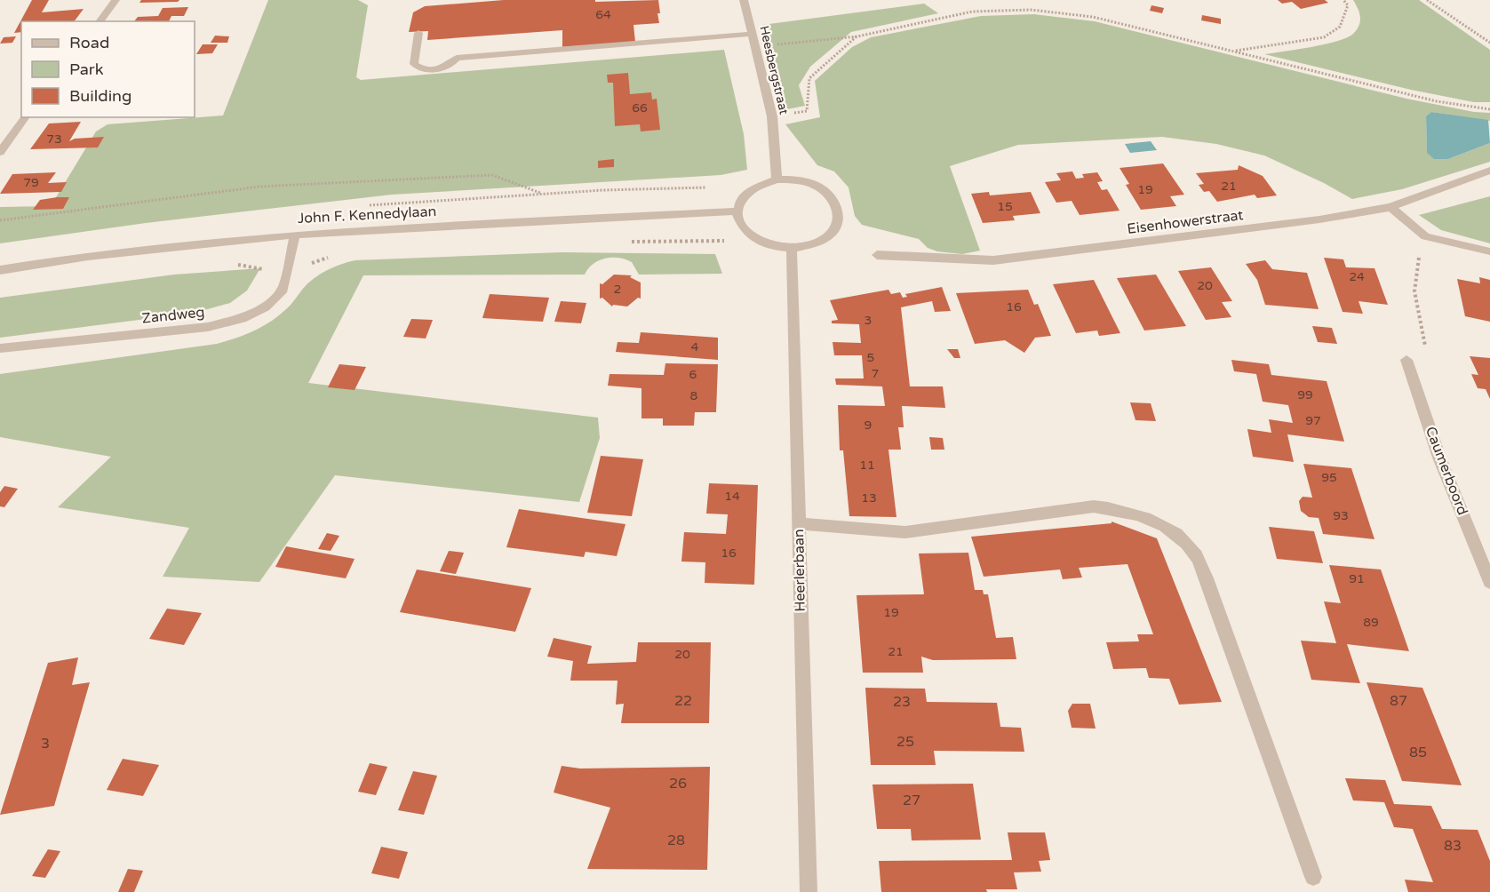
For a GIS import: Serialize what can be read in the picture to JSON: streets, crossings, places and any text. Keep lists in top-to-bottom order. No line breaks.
{"streets":{"street":["Heesbergstraat","John F. Kennedylaan","Eisenhowerstraat","Zandweg","Caumerboord","Heerlerbaan"]},"crossings":[["Heesbergstraat","John F. Kennedylaan"],["Heesbergstraat","Heerlerbaan"],["John F. Kennedylaan","Zandweg"],["John F. Kennedylaan","Heerlerbaan"]],"house_numbers":["64","66","73","79","21","19","15","24","20","2","16","3","4","5","7","6","99","8","97","9","11","95","14","13","93","16","91","19","89","21","20","22","87","23","25","3","85","26","27","28","83"],"legend":["Road","Park","Building"]}
